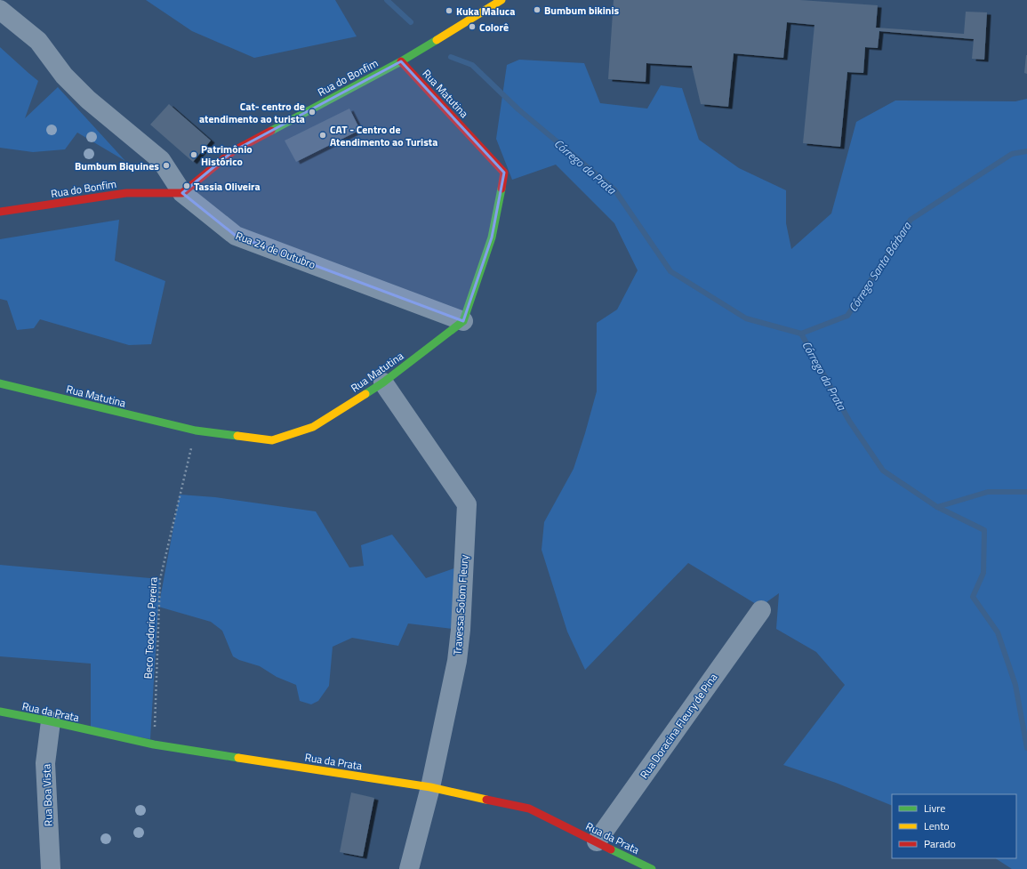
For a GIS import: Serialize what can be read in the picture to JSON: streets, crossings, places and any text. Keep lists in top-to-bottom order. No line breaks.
{"streets":{"street":["Rua do Bonfim","Rua Matutina","Rua 24 de Outubro","Travessa Solom Fleury","Rua da Prata","Rua Doracina Fleury de Pina","Rua Boa Vista"],"path":["Beco Teodorico Pereira"]},"crossings":[["Rua do Bonfim","Rua Matutina"],["Rua do Bonfim","Rua 24 de Outubro"],["Rua Matutina","Rua 24 de Outubro"],["Rua Matutina","Travessa Solom Fleury"],["Rua Matutina","Beco Teodorico Pereira"],["Travessa Solom Fleury","Rua da Prata"],["Beco Teodorico Pereira","Rua da Prata"],["Rua da Prata","Rua Doracina Fleury de Pina"],["Rua da Prata","Rua Boa Vista"]],"water":["Córrego da Prata","Córrego Santa Bárbara"],"places":["Bumbum bikinis","Kuka Maluca","Colorê","Cat- centro de atendimento ao turista","CAT - Centro de Atendimento ao Turista","Patrimônio Histórico","Bumbum Biquines","Tassia Oliveira"],"legend":["Livre","Lento","Parado"]}
